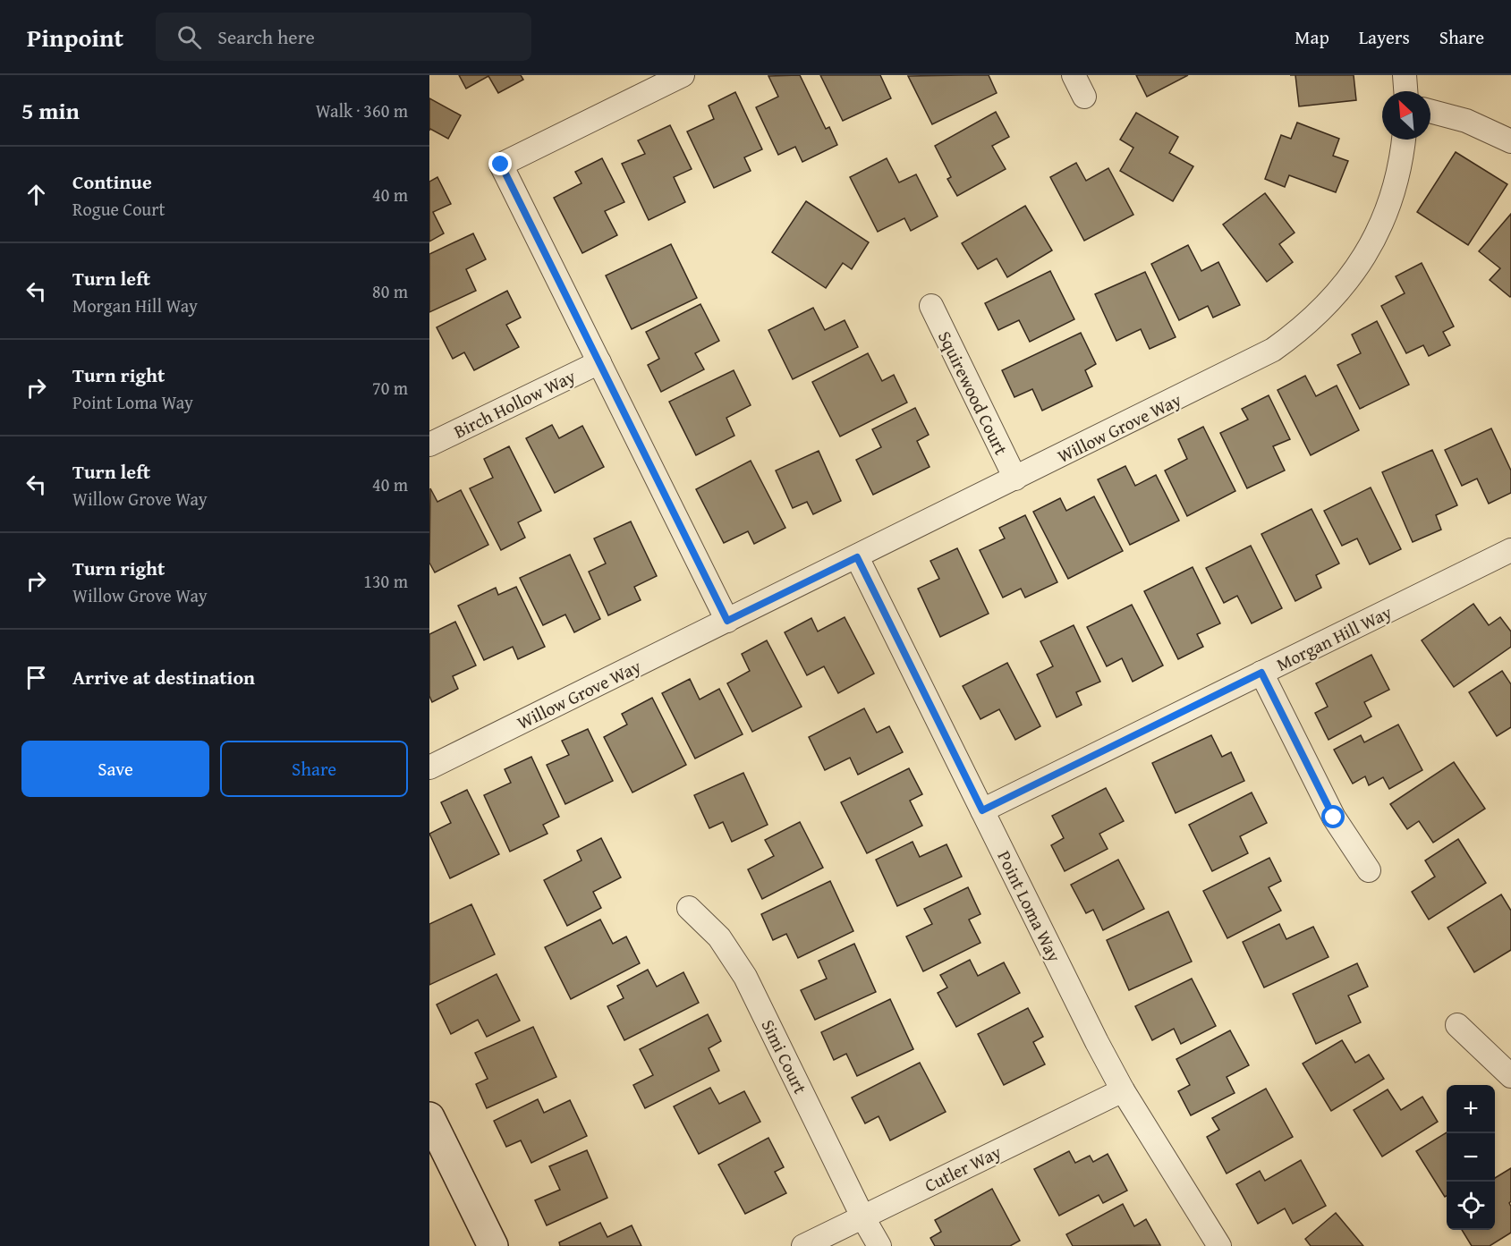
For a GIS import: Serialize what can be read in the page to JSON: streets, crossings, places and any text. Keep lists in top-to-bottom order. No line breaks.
{"streets":{"street":["Squirewood Court","Birch Hollow Way","Willow Grove Way","Morgan Hill Way","Point Loma Way","Simi Court","Cutler Way"]},"crossings":[["Squirewood Court","Willow Grove Way"],["Willow Grove Way","Point Loma Way"],["Morgan Hill Way","Point Loma Way"],["Point Loma Way","Cutler Way"],["Simi Court","Cutler Way"]],"north":"top left","page":{"header":"Pinpoint","search":"Search here","nav":["Map","Layers","Share"],"heading":["5 min","Walk · 360 m"],"list":[["Continue","Rogue Court","40 m"],["Turn left","Morgan Hill Way","80 m"],["Turn right","Point Loma Way","70 m"],["Turn left","Willow Grove Way","40 m"],["Turn right","Willow Grove Way","130 m"],"Arrive at destination"],"buttons":["Save","Share"],"map_buttons":["+","−"]}}
